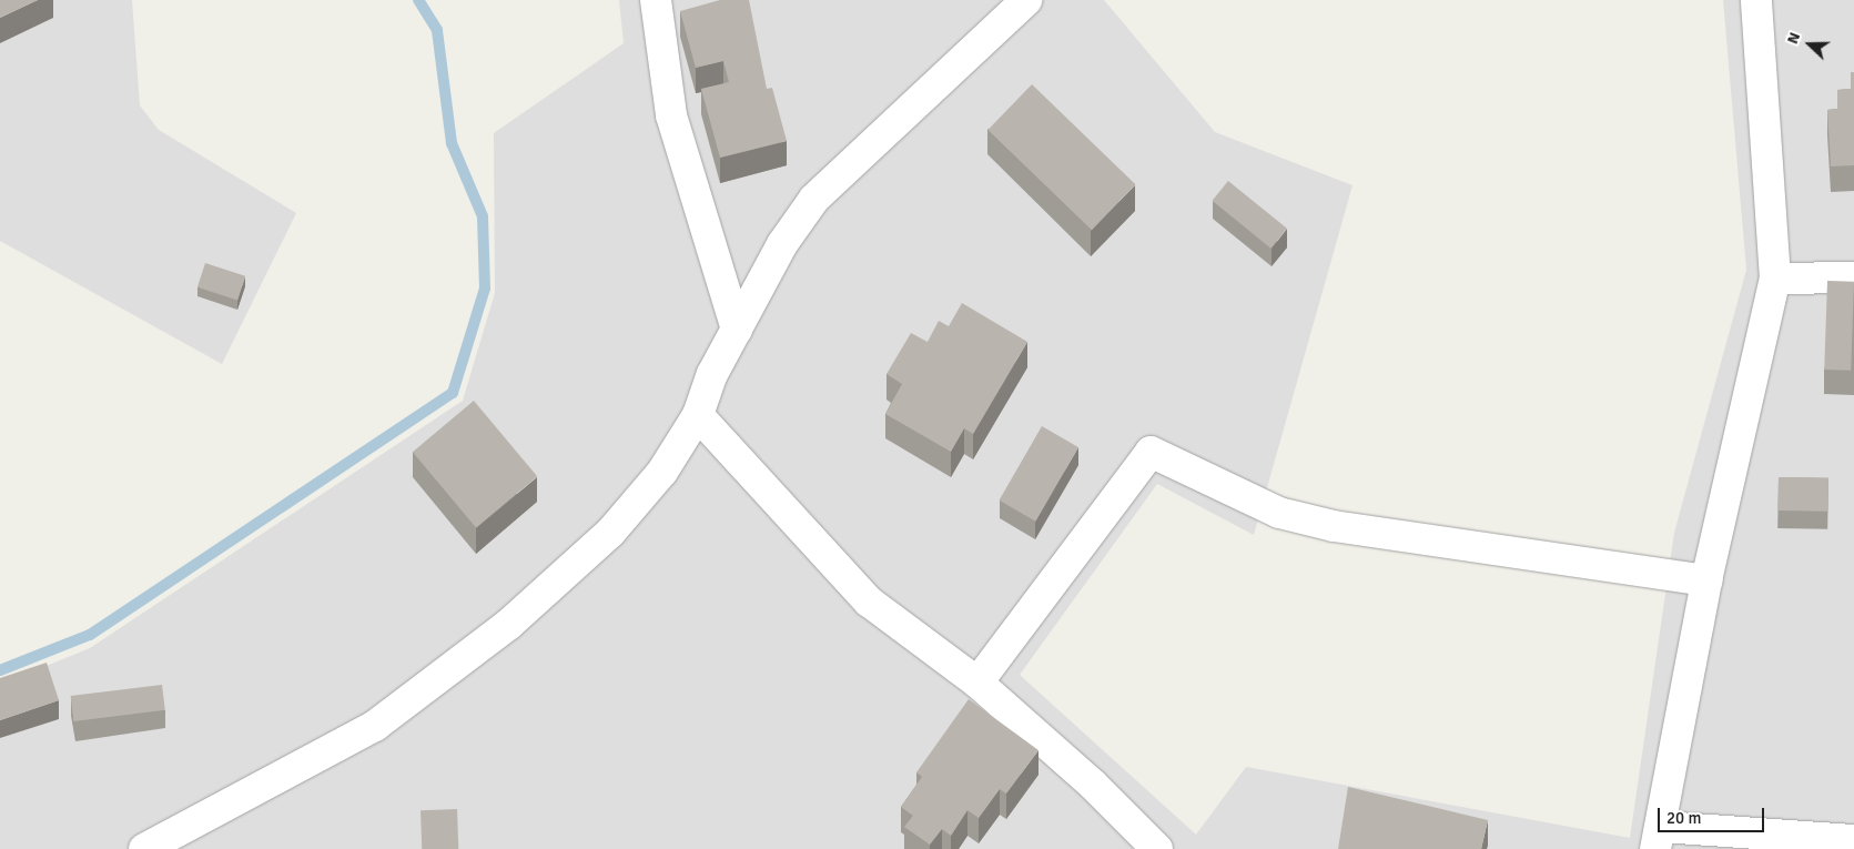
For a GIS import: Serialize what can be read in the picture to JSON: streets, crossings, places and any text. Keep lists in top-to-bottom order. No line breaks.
{"scale_bar":"20 m","north":"left"}
